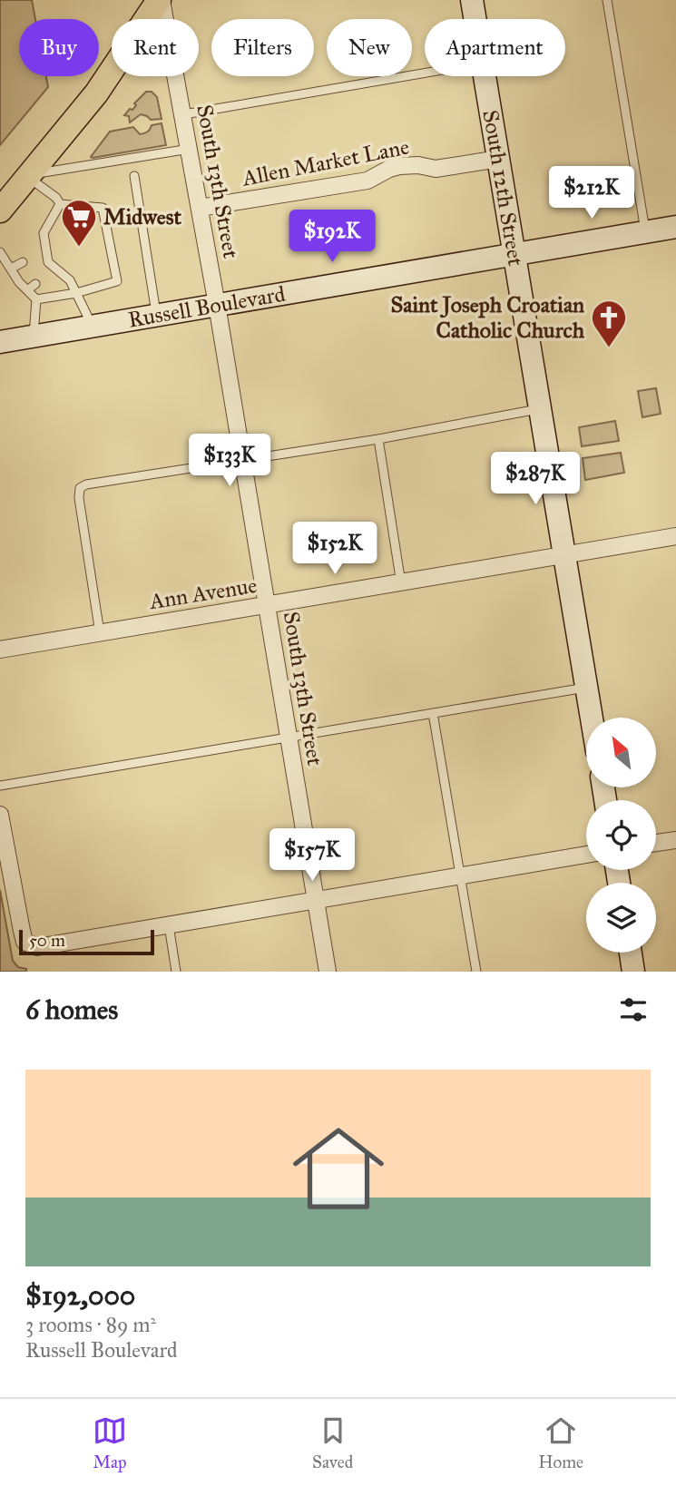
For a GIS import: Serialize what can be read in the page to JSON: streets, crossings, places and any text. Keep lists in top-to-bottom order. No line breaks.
{"streets":{"street":["Allen Market Lane","South 13th Street","South 12th Street","Russell Boulevard","Ann Avenue"]},"crossings":[["Allen Market Lane","South 13th Street"],["Allen Market Lane","South 12th Street"],["South 13th Street","Russell Boulevard"],["South 13th Street","Ann Avenue"],["South 12th Street","Russell Boulevard"],["South 12th Street","Ann Avenue"]],"places":{"supermarket":["Midwest"],"church":["Saint Joseph Croatian Catholic Church"]},"scale_bar":"50 m","north":"top left","page":{"chip":["Buy","Rent","Filters","New","Apartment"],"price":["$212K","$192K","$133K","$287K","$152K","$157K"],"scale":"50 m","heading":"6 homes","list":[{"name":"$192,000","note":"3 rooms · 89 m² · Russell Boulevard"}],"tabs":["Map","Saved","Home"]}}
